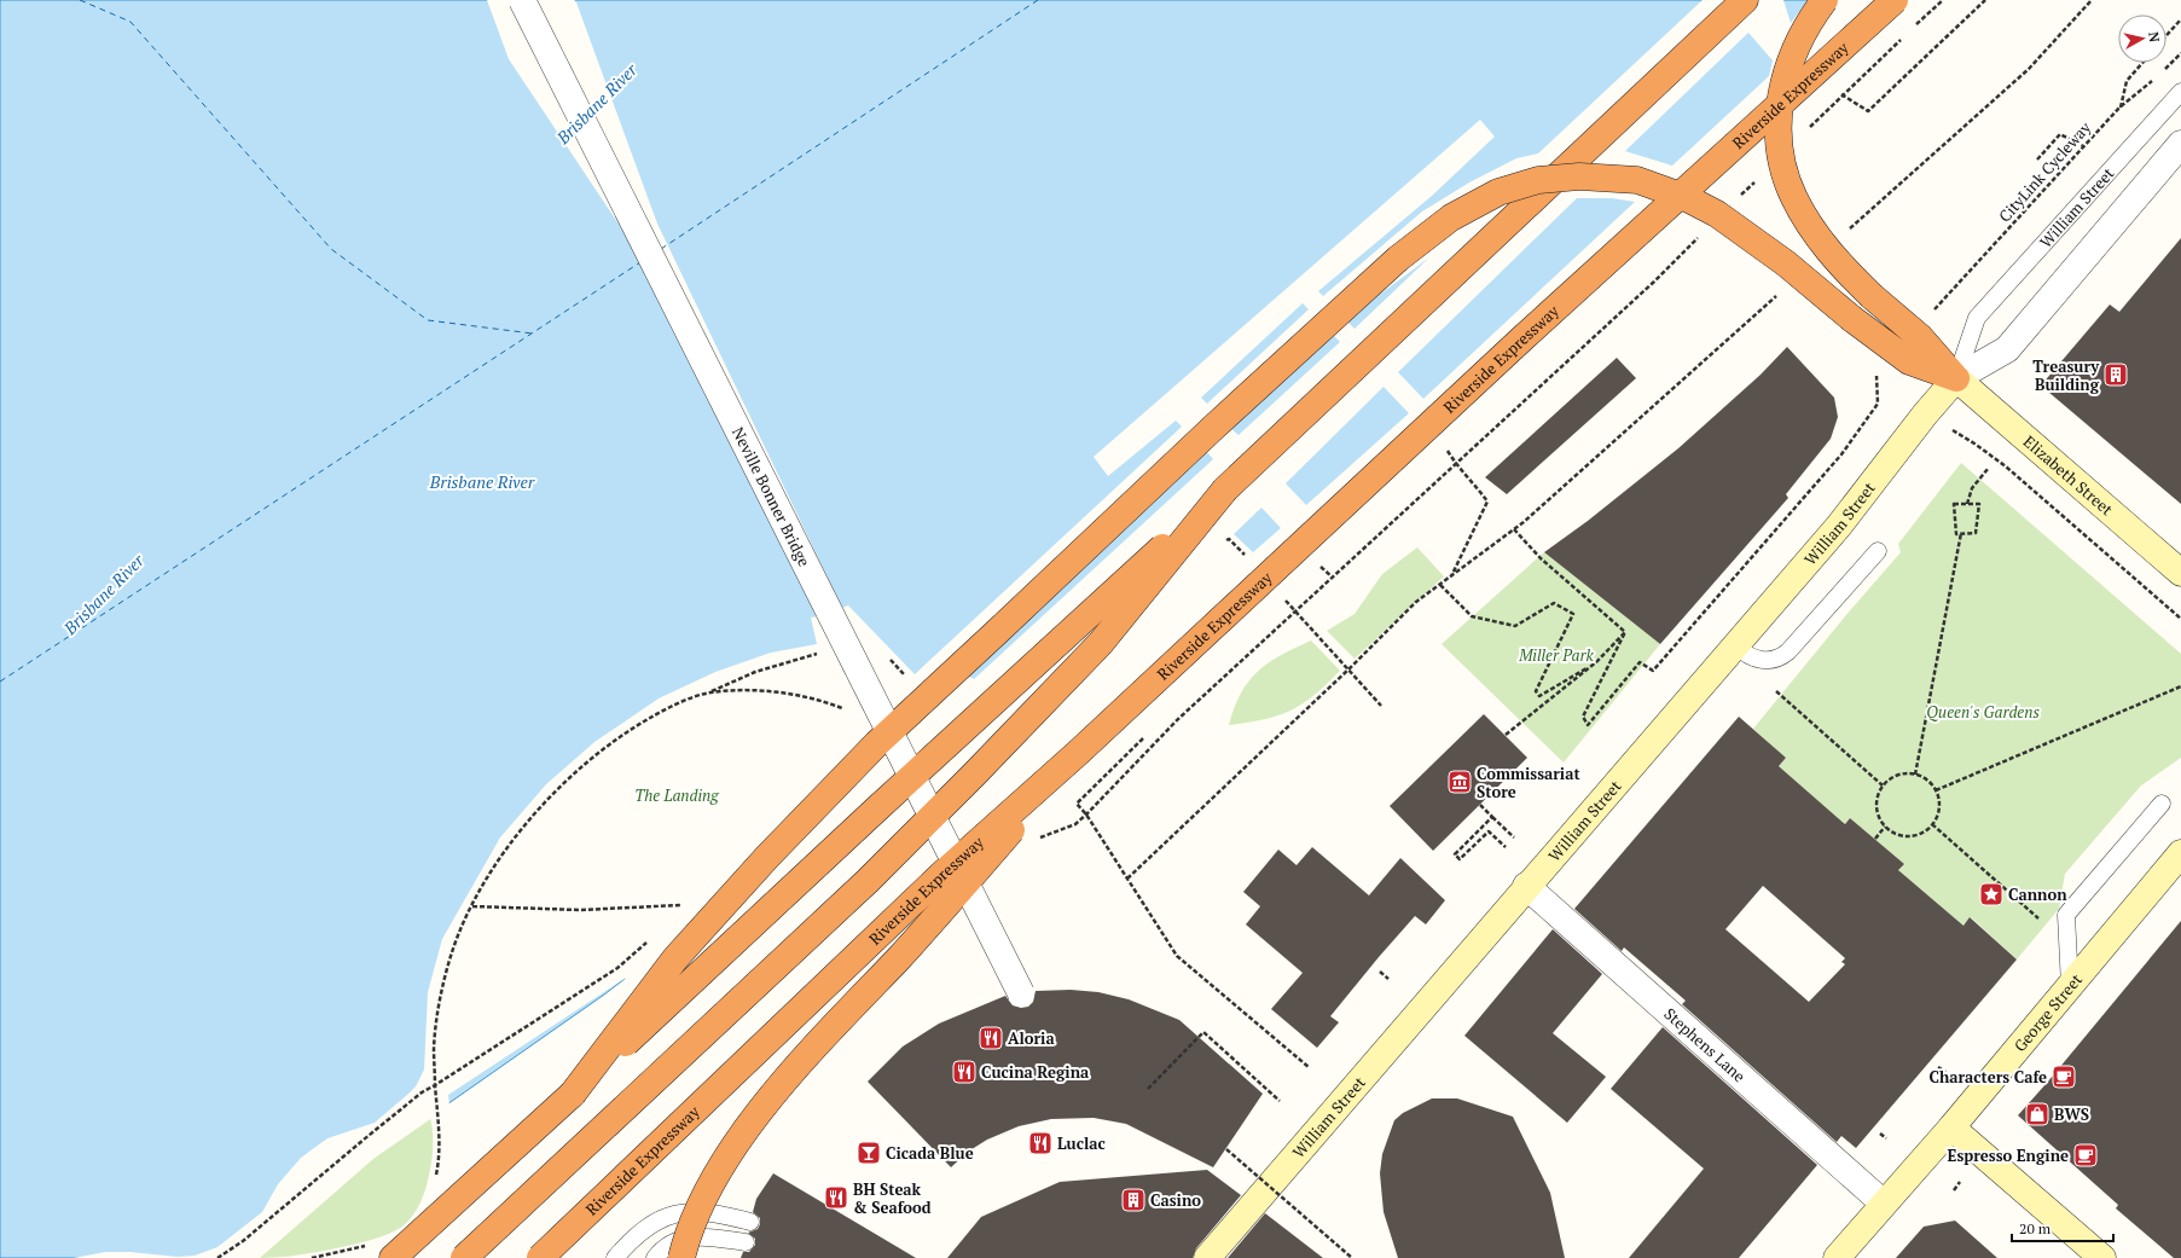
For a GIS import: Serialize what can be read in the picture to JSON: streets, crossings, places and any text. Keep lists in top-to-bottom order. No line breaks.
{"streets":{"highway":["Riverside Expressway"],"street":["William Street","Elizabeth Street","Neville Bonner Bridge","George Street","Stephens Lane"],"path":["CityLink Cycleway"]},"crossings":[["William Street","Elizabeth Street"],["William Street","Stephens Lane"],["George Street","Stephens Lane"]],"water":["Brisbane River"],"parks":["Miller Park","Queen's Gardens","The Landing"],"places":{"building":["Treasury Building","Casino"],"museum":["Commissariat Store"],"place":["Cannon"],"restaurant":["Aloria","Cucina Regina","Luclac","BH Steak & Seafood"],"cafe":["Characters Cafe","Espresso Engine"],"shop":["BWS"],"bar":["Cicada Blue"]},"scale_bar":"20 m","north":"right"}
